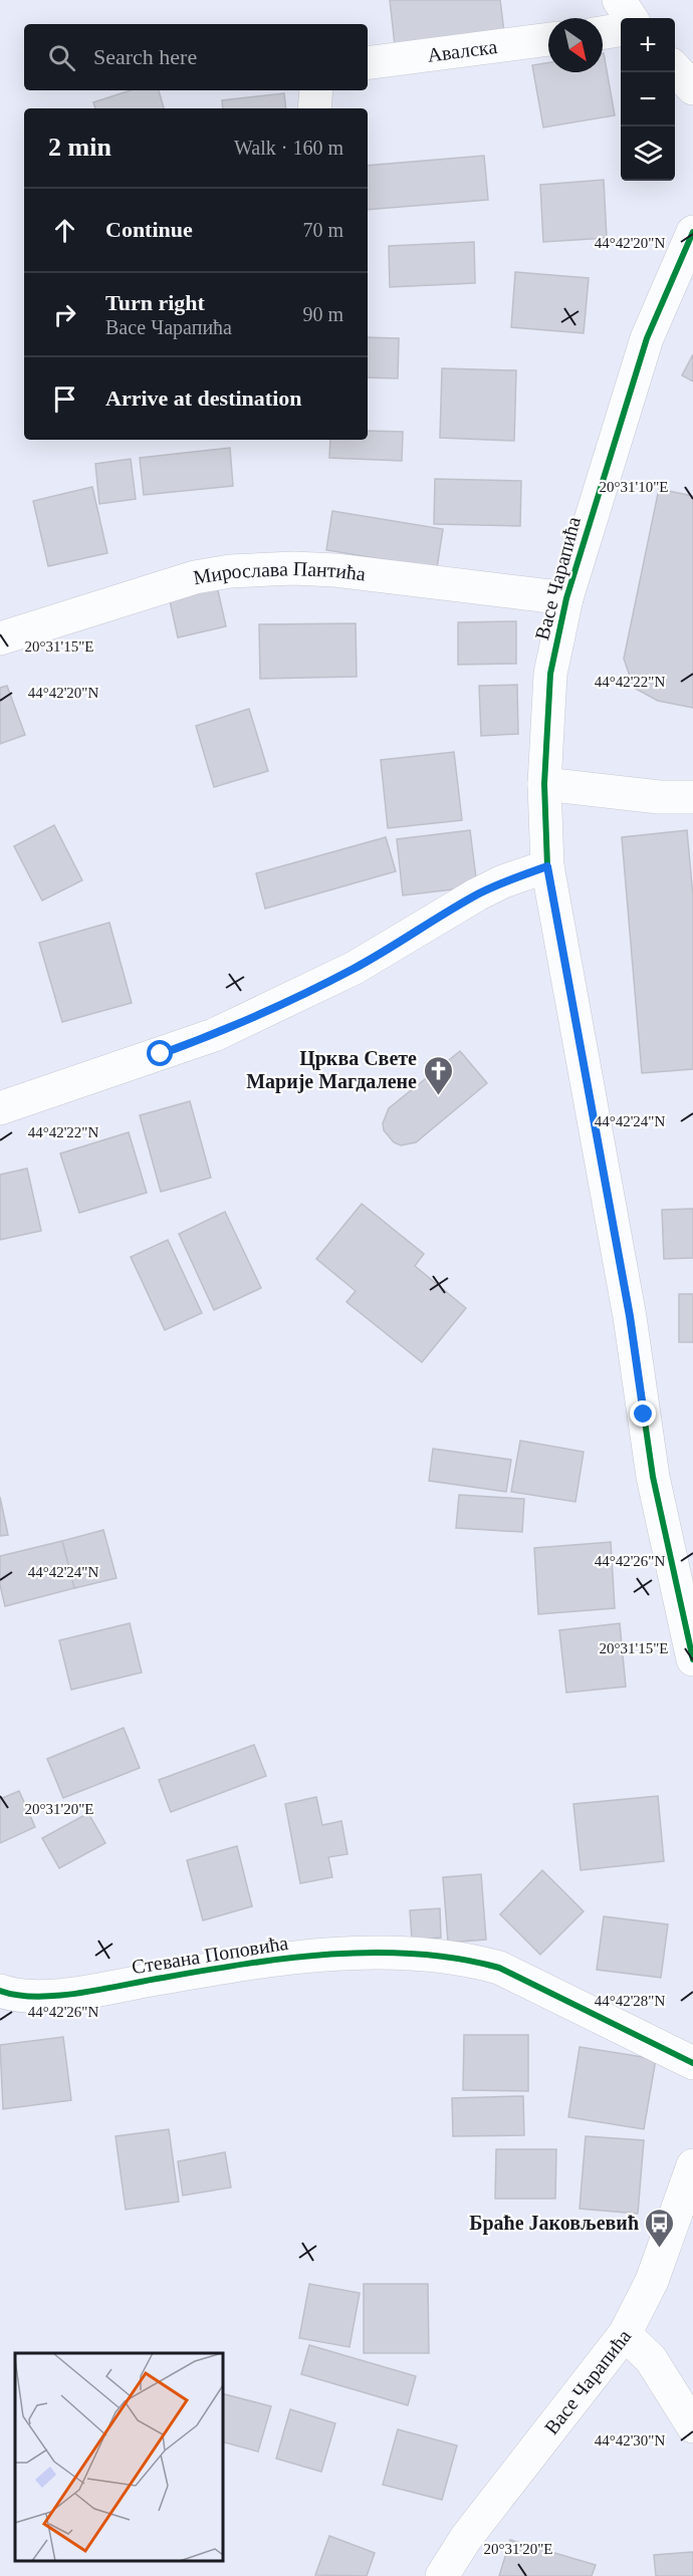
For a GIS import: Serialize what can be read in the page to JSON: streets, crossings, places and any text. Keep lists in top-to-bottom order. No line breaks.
{"streets":{"street":["Авалска","Мирослава Пантића","Васе Чарапића","Стевана Поповића"]},"crossings":[["Мирослава Пантића","Васе Чарапића"]],"places":{"church":["Црква Свете Марије Магдалене"],"bus stop":["Браће Јаковљевић"]},"north":"bottom right","page":{"map_buttons":["+","−"],"search":"Search here","heading":["2 min","Walk · 160 m"],"list":[["Continue","70 m"],["Turn right","Васе Чарапића","90 m"],"Arrive at destination"]},"coordinates":["44°42'20\"N","20°31'10\"E","20°31'15\"E","44°42'22\"N","44°42'24\"N","44°42'26\"N","20°31'20\"E","44°42'28\"N","44°42'30\"N"]}
